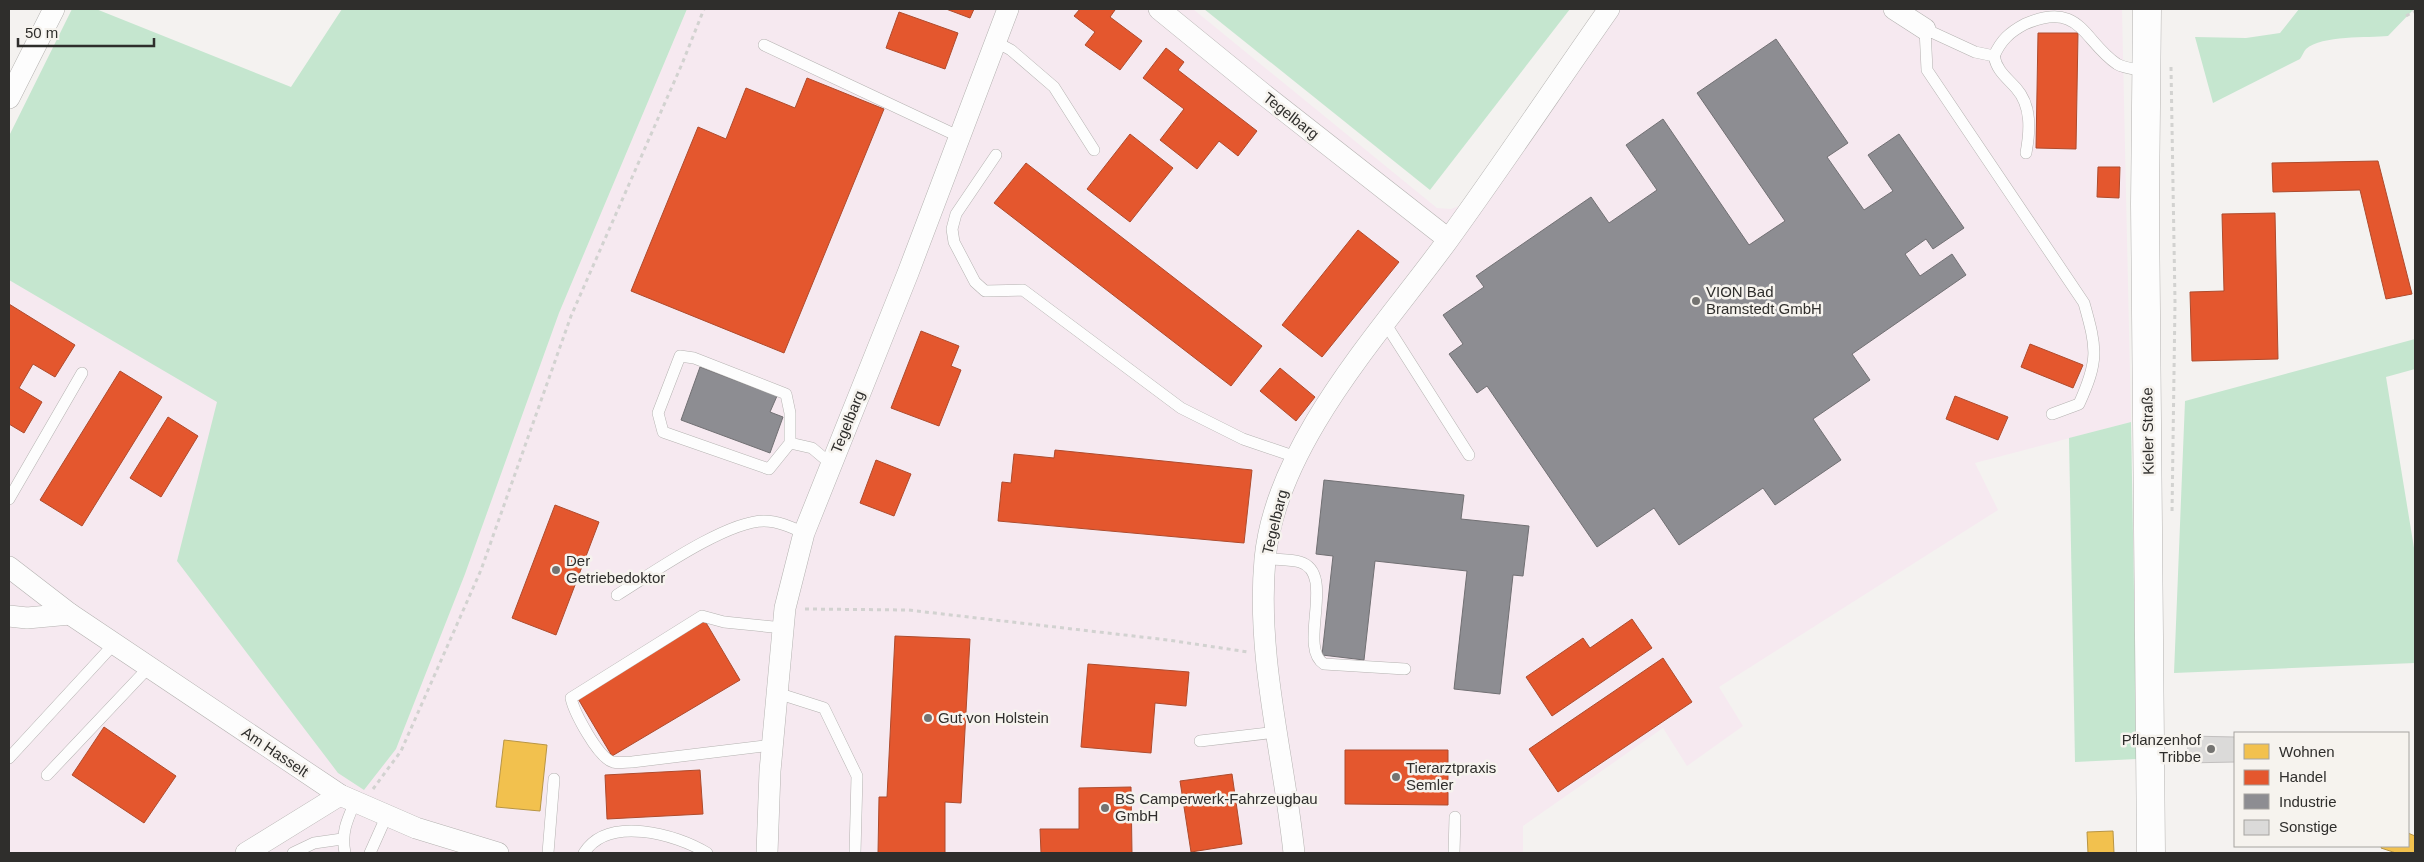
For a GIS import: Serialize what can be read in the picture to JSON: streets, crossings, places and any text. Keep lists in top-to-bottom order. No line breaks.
{"streets":{"street":["Tegelbarg","Kieler Straße","Am Hasselt"]},"places":["VION Bad Bramstedt GmbH","Der Getriebedoktor","Gut von Holstein","Pflanzenhof Tribbe","Tierarztpraxis Semler","BS Camperwerk-Fahrzeugbau GmbH"],"legend":["Wohnen","Handel","Industrie","Sonstige"],"scale_bar":"50 m"}
